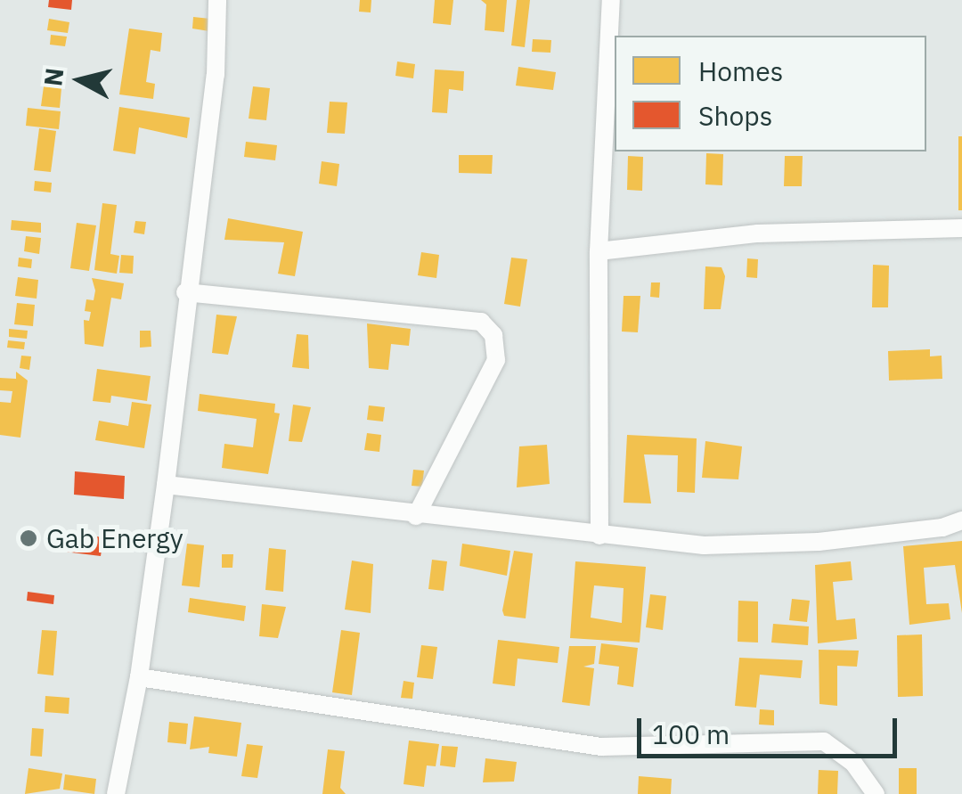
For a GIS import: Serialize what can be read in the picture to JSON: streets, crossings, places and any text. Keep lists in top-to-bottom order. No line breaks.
{"places":["Gab Energy"],"legend":["Homes","Shops"],"scale_bar":"100 m","north":"left"}
